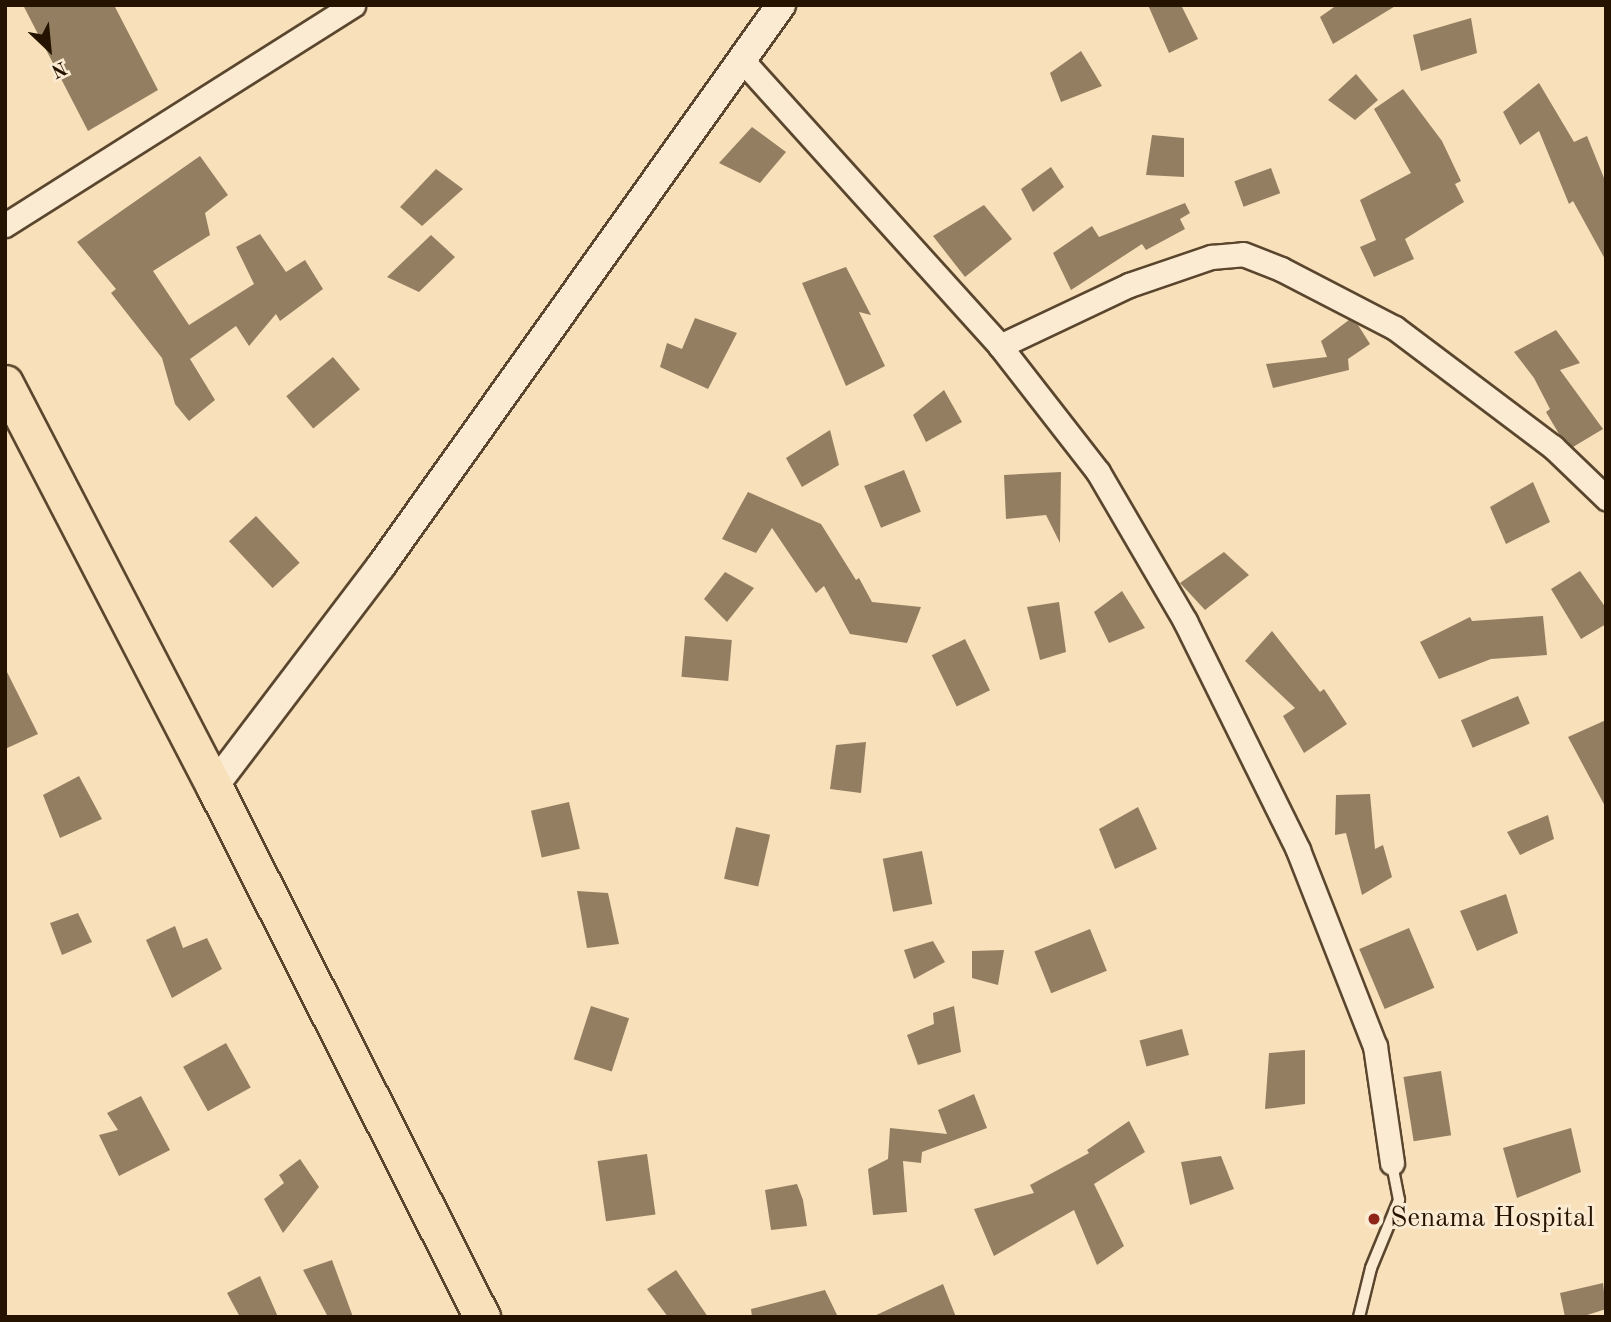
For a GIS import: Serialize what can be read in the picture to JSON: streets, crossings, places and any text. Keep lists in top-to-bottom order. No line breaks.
{"places":["Senama Hospital"],"north":"bottom right"}
